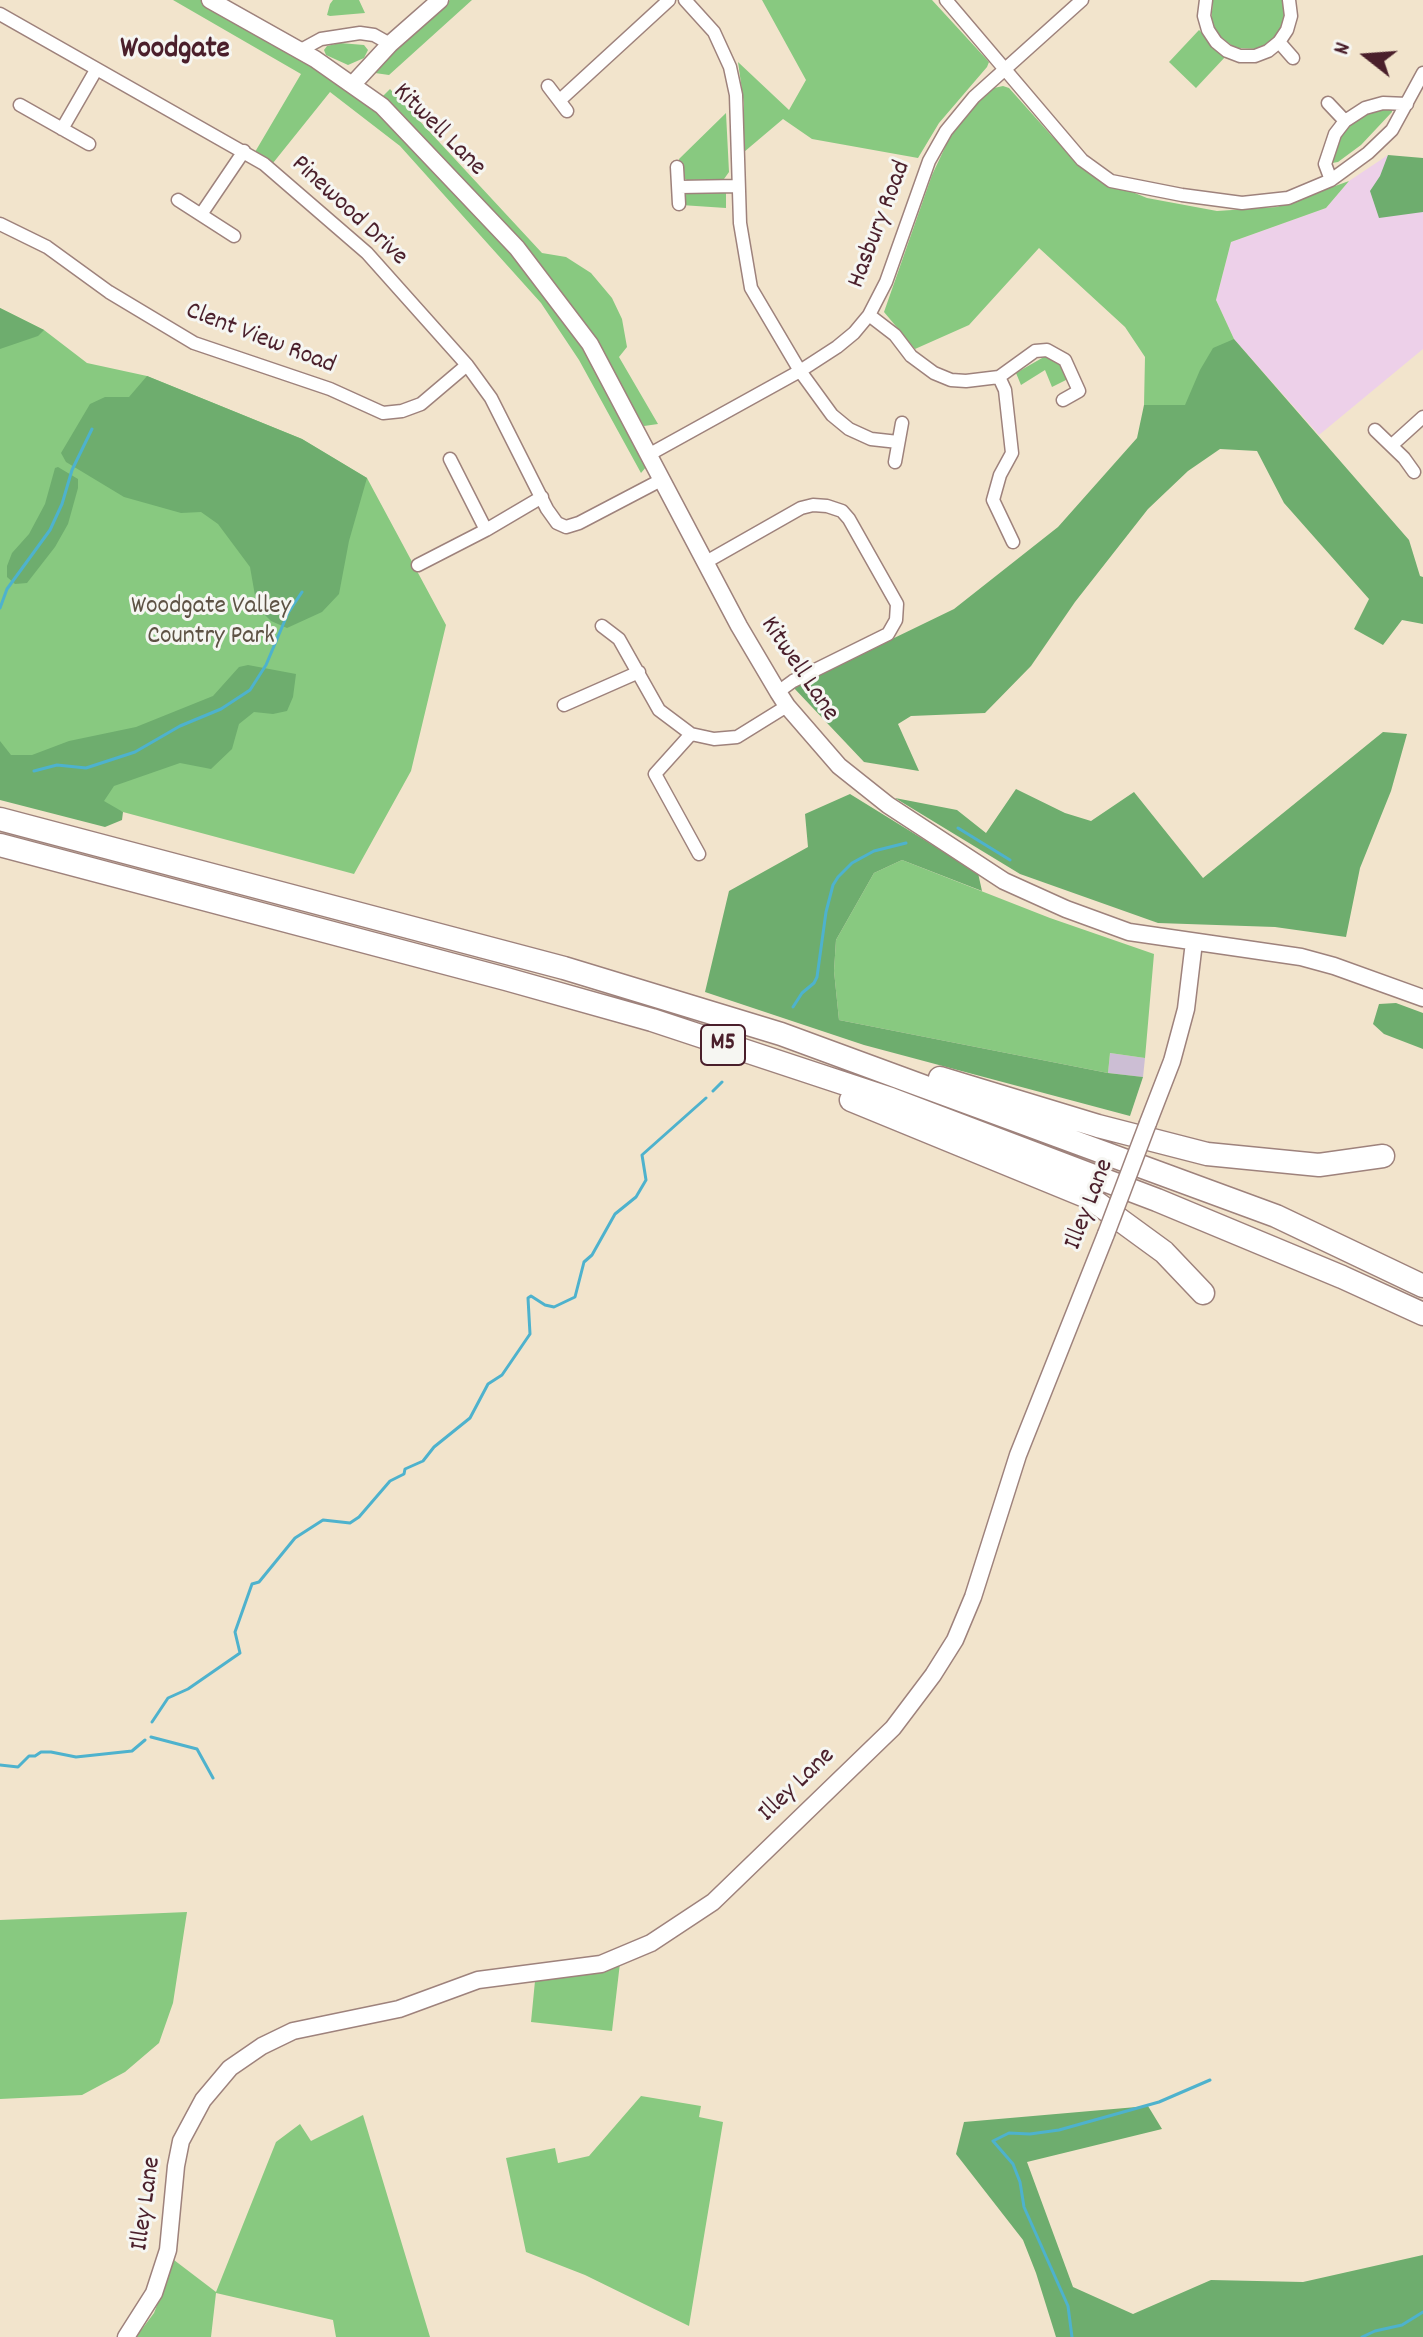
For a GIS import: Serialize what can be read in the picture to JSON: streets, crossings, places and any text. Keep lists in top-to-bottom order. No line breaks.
{"streets":{"highway":["M5"],"street":["Kitwell Lane","Pinewood Drive","Hasbury Road","Clent View Road","Illey Lane"]},"crossings":[["Kitwell Lane","Pinewood Drive"],["Kitwell Lane","Hasbury Road"],["Kitwell Lane","Illey Lane"],["Pinewood Drive","Clent View Road"]],"districts":["Woodgate"],"parks":["Woodgate Valley Country Park"],"north":"left"}
